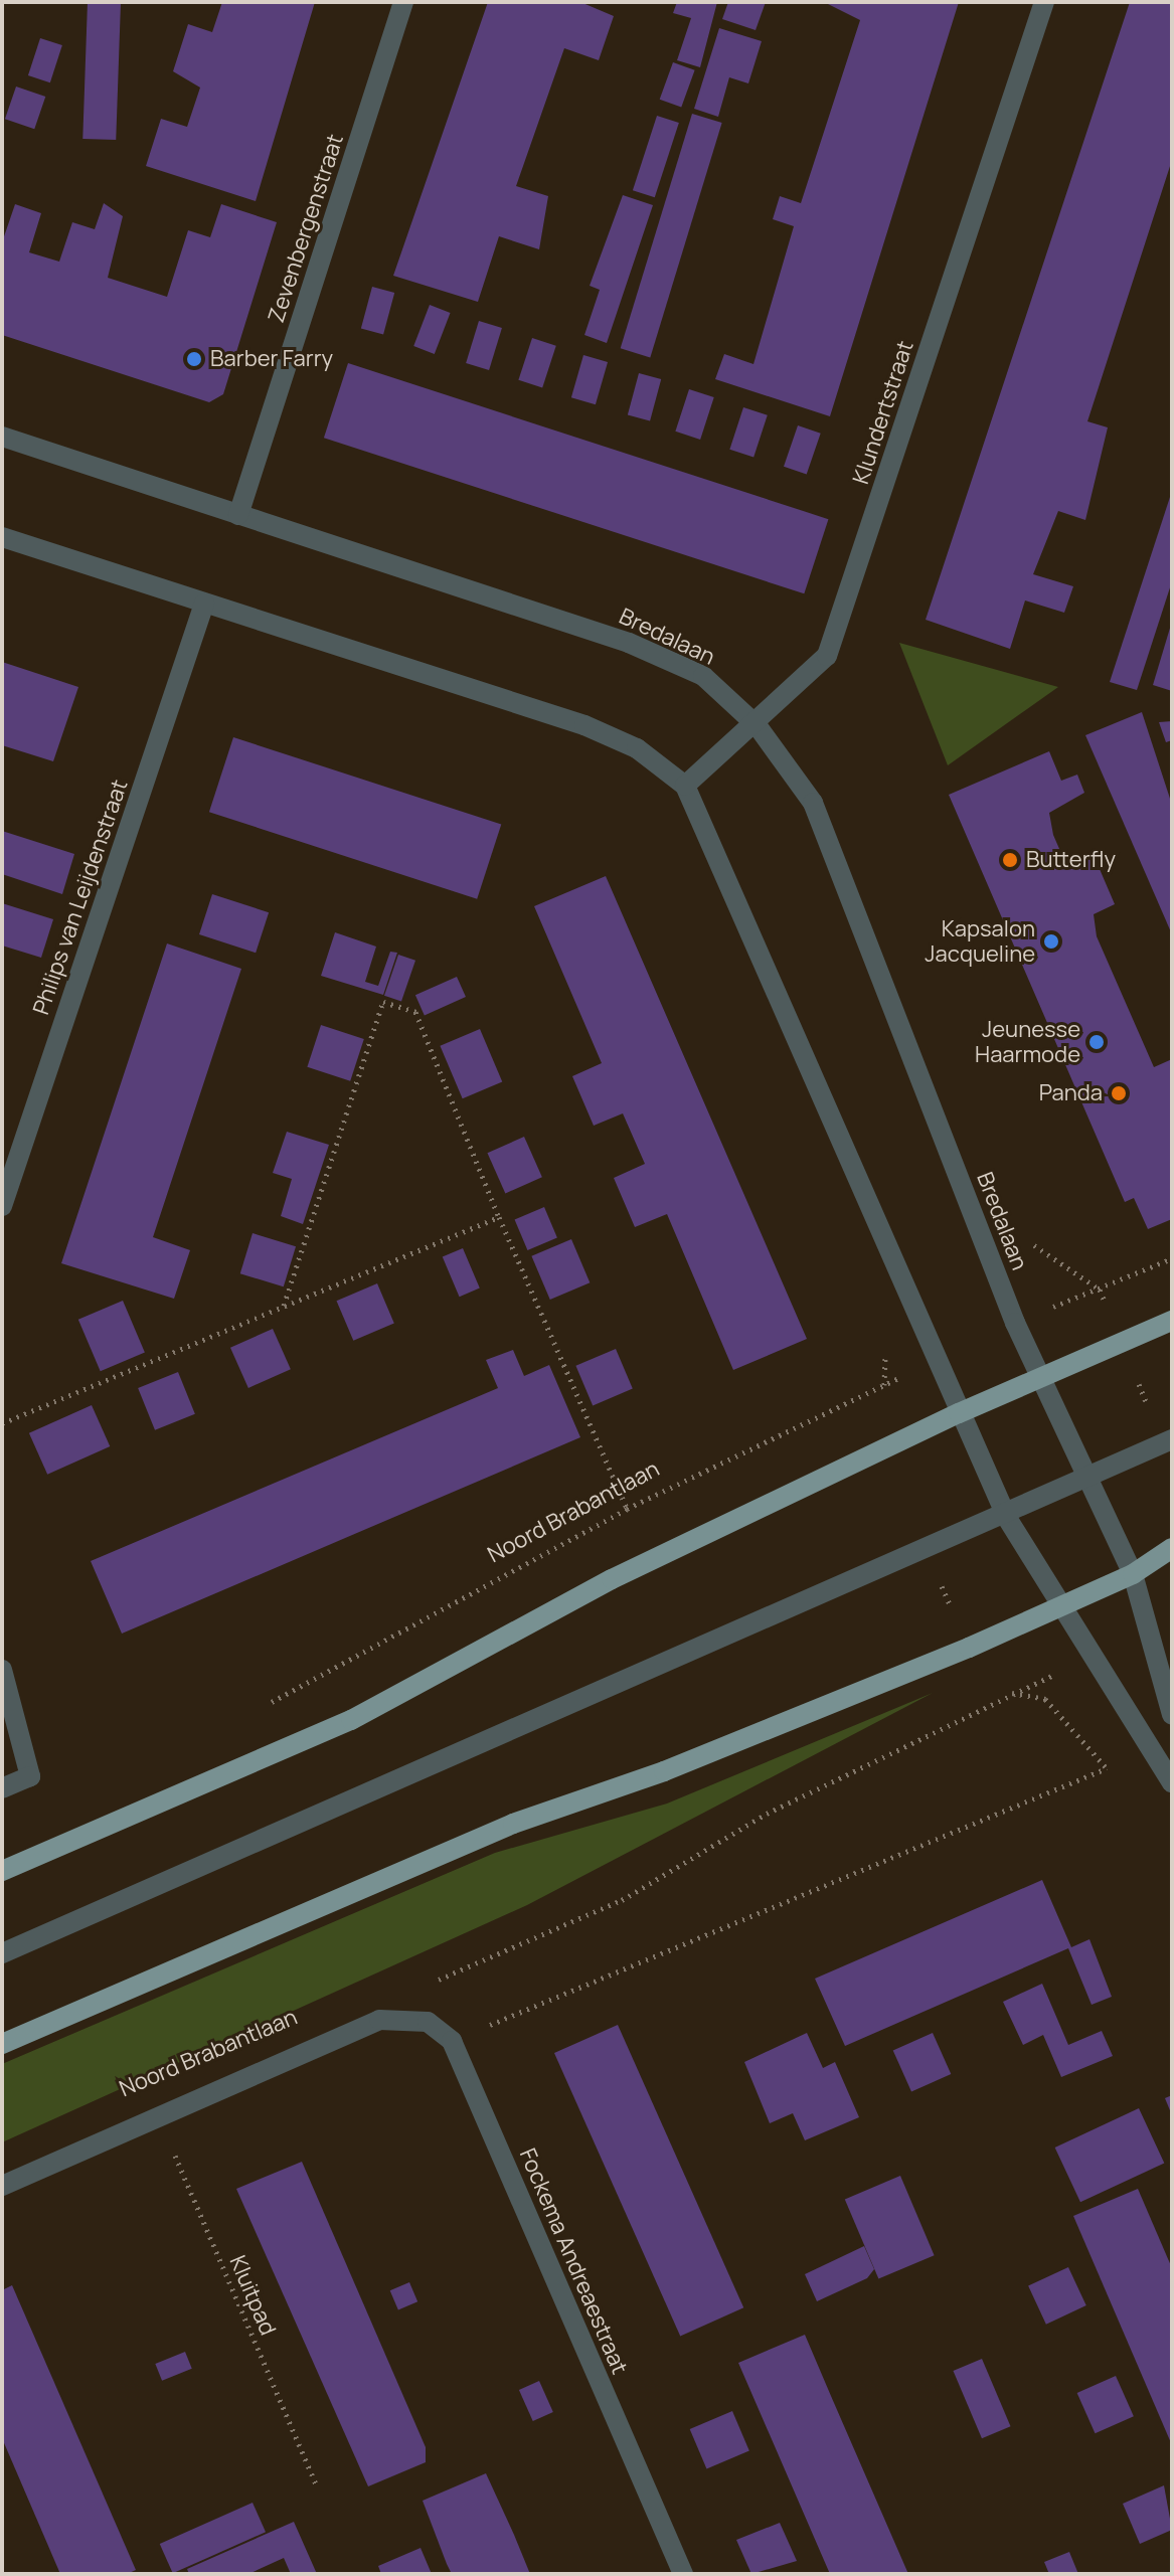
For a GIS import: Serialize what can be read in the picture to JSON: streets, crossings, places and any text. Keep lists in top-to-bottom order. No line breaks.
{"streets":{"street":["Zevenbergenstraat","Klundertstraat","Bredalaan","Philips van Leijdenstraat","Noord Brabantlaan","Fockema Andreaestraat"],"path":["Kluitpad"]},"crossings":[["Zevenbergenstraat","Bredalaan"],["Klundertstraat","Bredalaan"],["Noord Brabantlaan","Fockema Andreaestraat"],["Noord Brabantlaan","Kluitpad"]],"places":["Barber Farry","Butterfly","Kapsalon Jacqueline","Jeunesse Haarmode","Panda"]}
